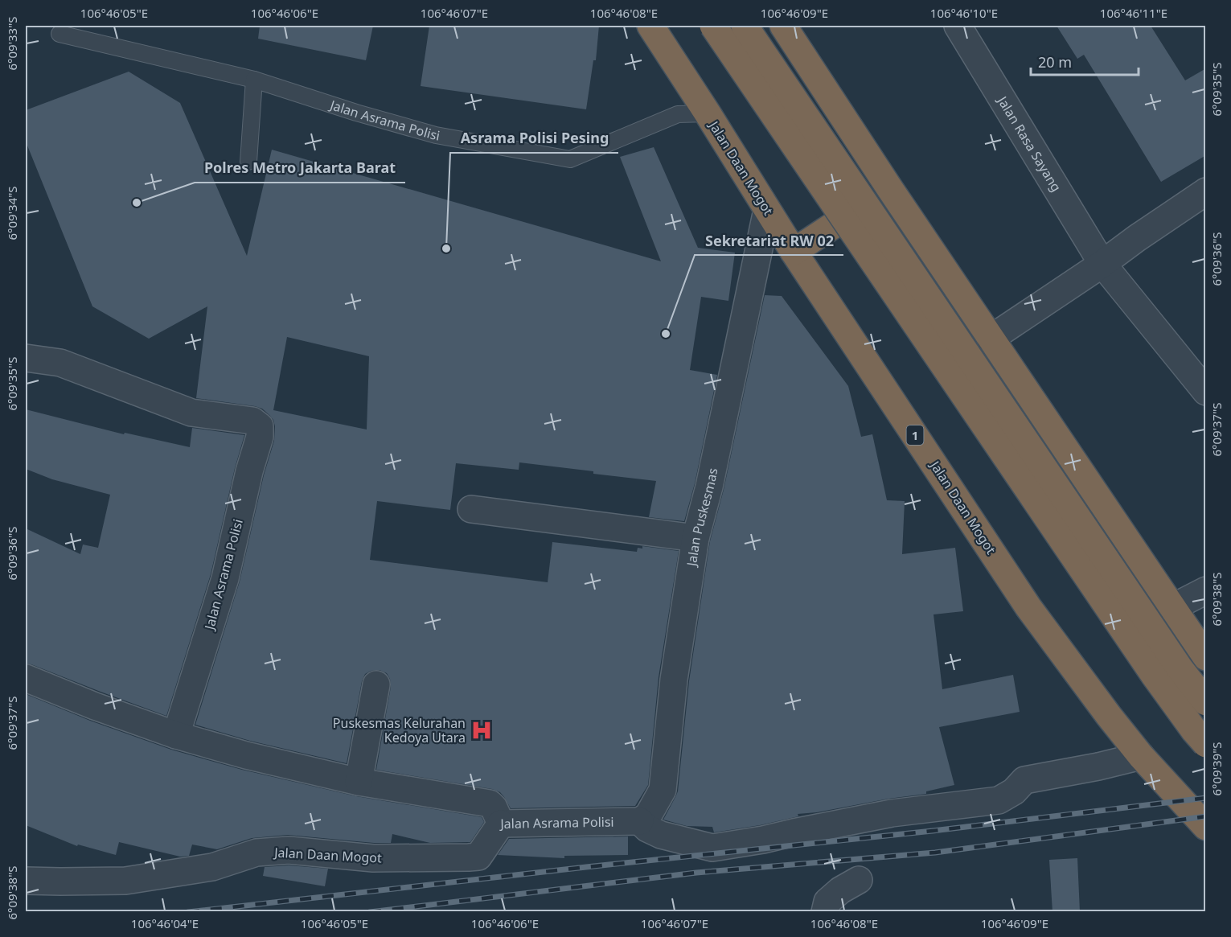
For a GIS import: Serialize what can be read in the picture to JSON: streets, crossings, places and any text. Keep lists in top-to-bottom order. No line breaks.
{"streets":{"highway":["Jalan Daan Mogot","1"],"street":["Jalan Asrama Polisi","Jalan Rasa Sayang","Jalan Puskesmas"]},"crossings":[["Jalan Asrama Polisi","Jalan Daan Mogot"],["Jalan Asrama Polisi","Jalan Puskesmas"],["Jalan Daan Mogot","Jalan Puskesmas"]],"places":{"other":["Polres Metro Jakarta Barat","Asrama Polisi Pesing","Sekretariat RW 02"],"hospital":["Puskesmas Kelurahan Kedoya Utara"]},"scale_bar":"20 m","coordinates":["106°46'05\"E","106°46'06\"E","106°46'07\"E","106°46'08\"E","106°46'09\"E","106°46'10\"E","106°46'11\"E","6°09'33\"S","6°09'35\"S","6°09'34\"S","6°09'36\"S","6°09'37\"S","6°09'38\"S","6°09'39\"S","106°46'04\"E"]}
